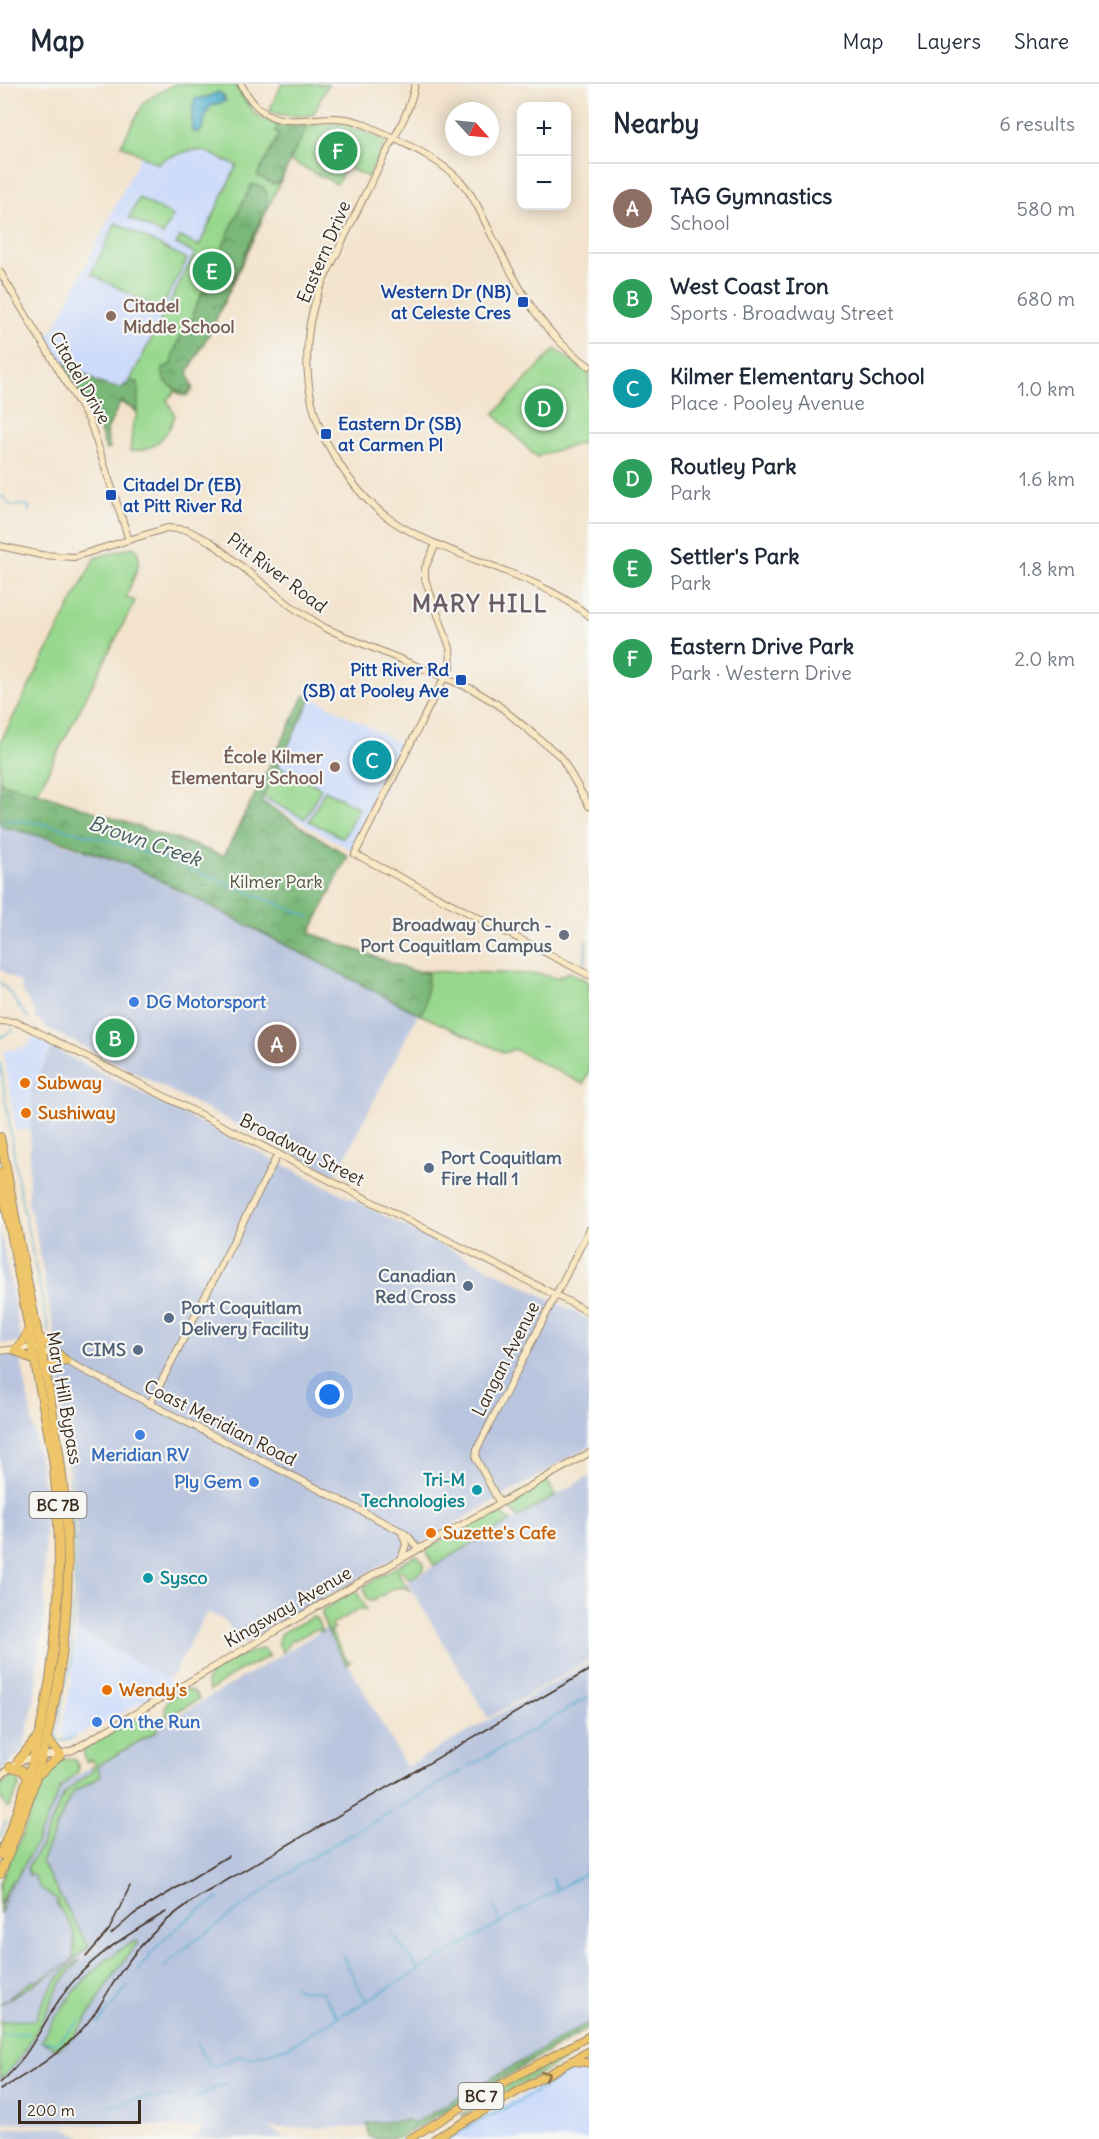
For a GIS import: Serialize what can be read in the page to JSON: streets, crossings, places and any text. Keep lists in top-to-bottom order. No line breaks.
{"streets":{"highway":["Mary Hill Bypass","BC 7B"],"main road":["BC 7"],"street":["Eastern Drive","Citadel Drive","Pitt River Road","Broadway Street","Langan Avenue","Coast Meridian Road","Kingsway Avenue"]},"crossings":[["Citadel Drive","Pitt River Road"],["Broadway Street","Langan Avenue"],["Langan Avenue","Kingsway Avenue"],["Mary Hill Bypass","Coast Meridian Road"],["Mary Hill Bypass","Kingsway Avenue"],["Coast Meridian Road","Kingsway Avenue"]],"districts":["MARY HILL"],"water":["Brown Creek"],"parks":["Kilmer Park"],"places":{"transit":["Western Dr (NB) at Celeste Cres","Eastern Dr (SB) at Carmen Pl","Citadel Dr (EB) at Pitt River Rd","Pitt River Rd (SB) at Pooley Ave"],"other":["Citadel Middle School","École Kilmer Elementary School","Broadway Church - Port Coquitlam Campus","DG Motorsport","Subway","Sushiway","Port Coquitlam Fire Hall 1","Canadian Red Cross","Port Coquitlam Delivery Facility","CIMS","Meridian RV","Ply Gem","Tri-M Technologies","Suzette's Cafe","Sysco","Wendy's","On the Run"]},"scale_bar":"200 m","north":"bottom right","page":{"header":"Map","nav":["Map","Layers","Share"],"heading":["Nearby","6 results"],"map_buttons":["+","−"],"pins":["F","E","D","C","B","A"],"list":[{"mark":"A","name":"TAG Gymnastics","note":"School","value":"580 m"},{"mark":"B","name":"West Coast Iron","note":"Sports · Broadway Street","value":"680 m"},{"mark":"C","name":"Kilmer Elementary School","note":"Place · Pooley Avenue","value":"1.0 km"},{"mark":"D","name":"Routley Park","note":"Park","value":"1.6 km"},{"mark":"E","name":"Settler's Park","note":"Park","value":"1.8 km"},{"mark":"F","name":"Eastern Drive Park","note":"Park · Western Drive","value":"2.0 km"}],"scale":"200 m"}}
